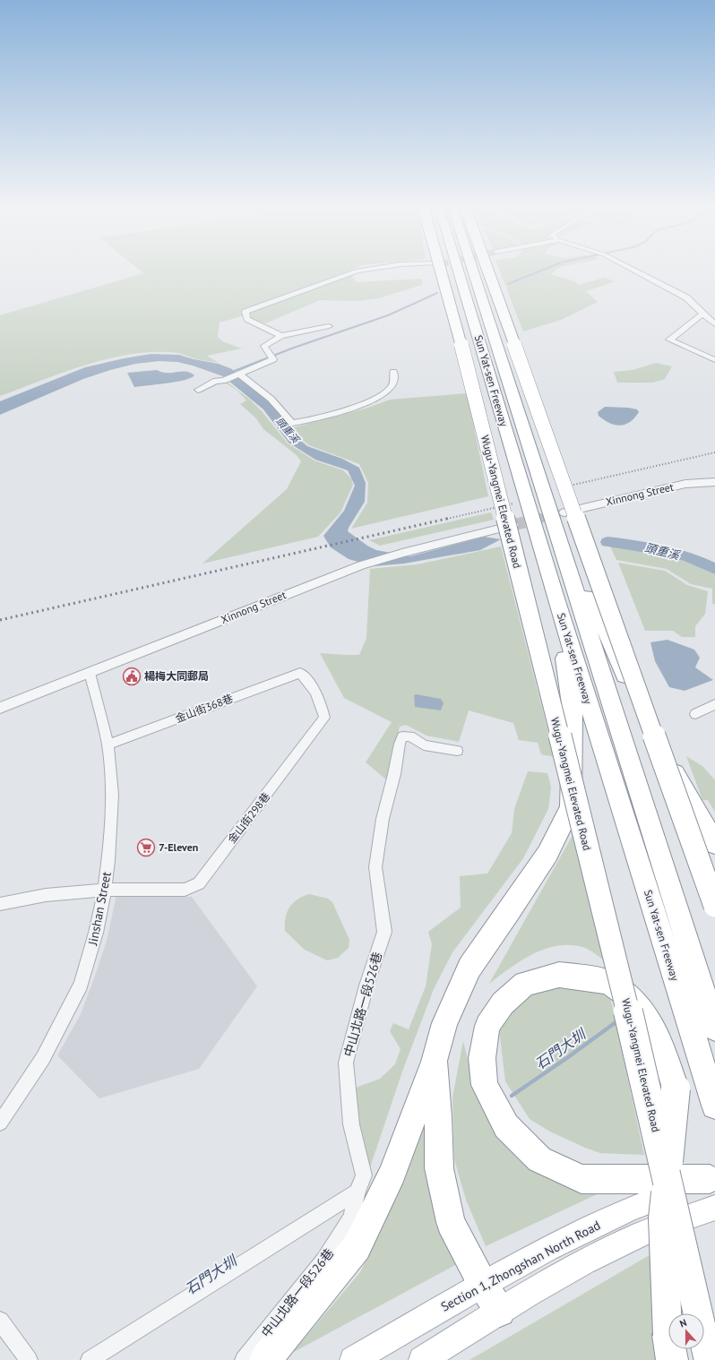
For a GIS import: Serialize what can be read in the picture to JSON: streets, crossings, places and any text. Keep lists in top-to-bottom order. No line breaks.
{"streets":{"highway":["Sun Yat-sen Freeway","Wugu-Yangmei Elevated Road"],"main road":["Section 1, Zhongshan North Road"],"street":["Xinnong Street","金山街368巷","金山街298巷","Jinshan Street","中山北路一段526巷"]},"crossings":[["Xinnong Street","Jinshan Street"],["金山街368巷","金山街298巷"],["金山街368巷","Jinshan Street"],["金山街298巷","Jinshan Street"]],"water":["頭重溪","石門大圳"],"places":{"public building":["楊梅大同郵局"],"supermarket":["7-Eleven"]},"north":"top"}
